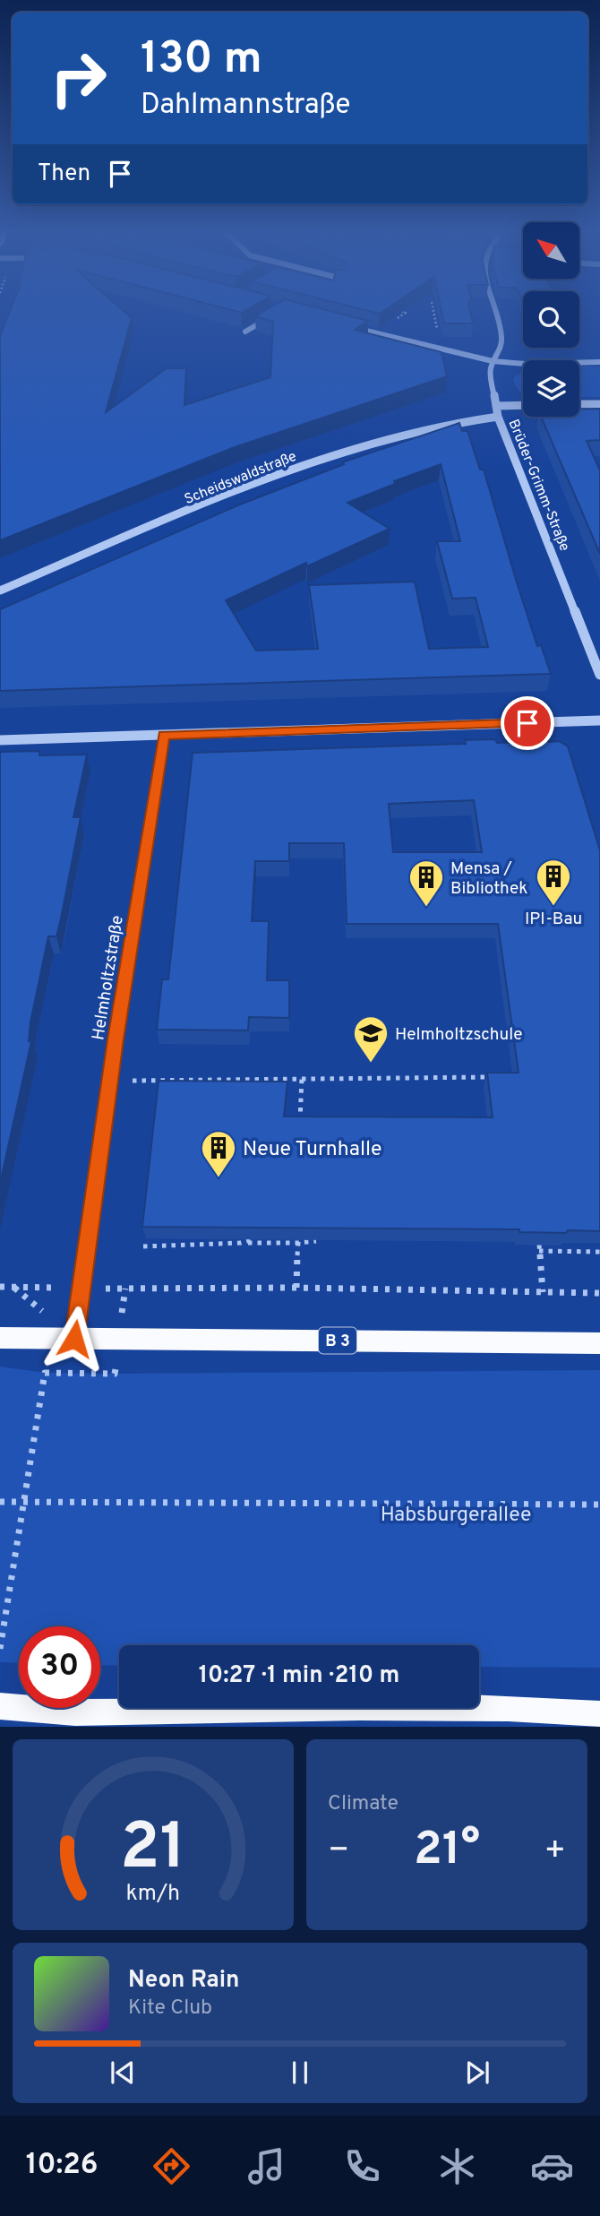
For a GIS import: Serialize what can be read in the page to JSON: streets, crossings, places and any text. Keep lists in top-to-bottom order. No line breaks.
{"streets":{"main road":["B 3"],"street":["Scheidswaldstraße","Brüder-Grimm-Straße","Helmholtzstraße"]},"crossings":[["Scheidswaldstraße","Brüder-Grimm-Straße"],["Helmholtzstraße","B 3"]],"parks":["Habsburgerallee"],"places":{"building":["IPI-Bau","Mensa / Bibliothek","Neue Turnhalle"],"school or university":["Helmholtzschule"]},"north":"top left","page":{"turn":["130 m","Dahlmannstraße"],"then":"Then","limit":"30","trip":"10:27 · 1 min · 210 m","tile":"Climate","heat":["−","21°","+"],"song":["Neon Rain","Kite Club"],"tabs":"10:26","gauge":["21","km/h"]}}
